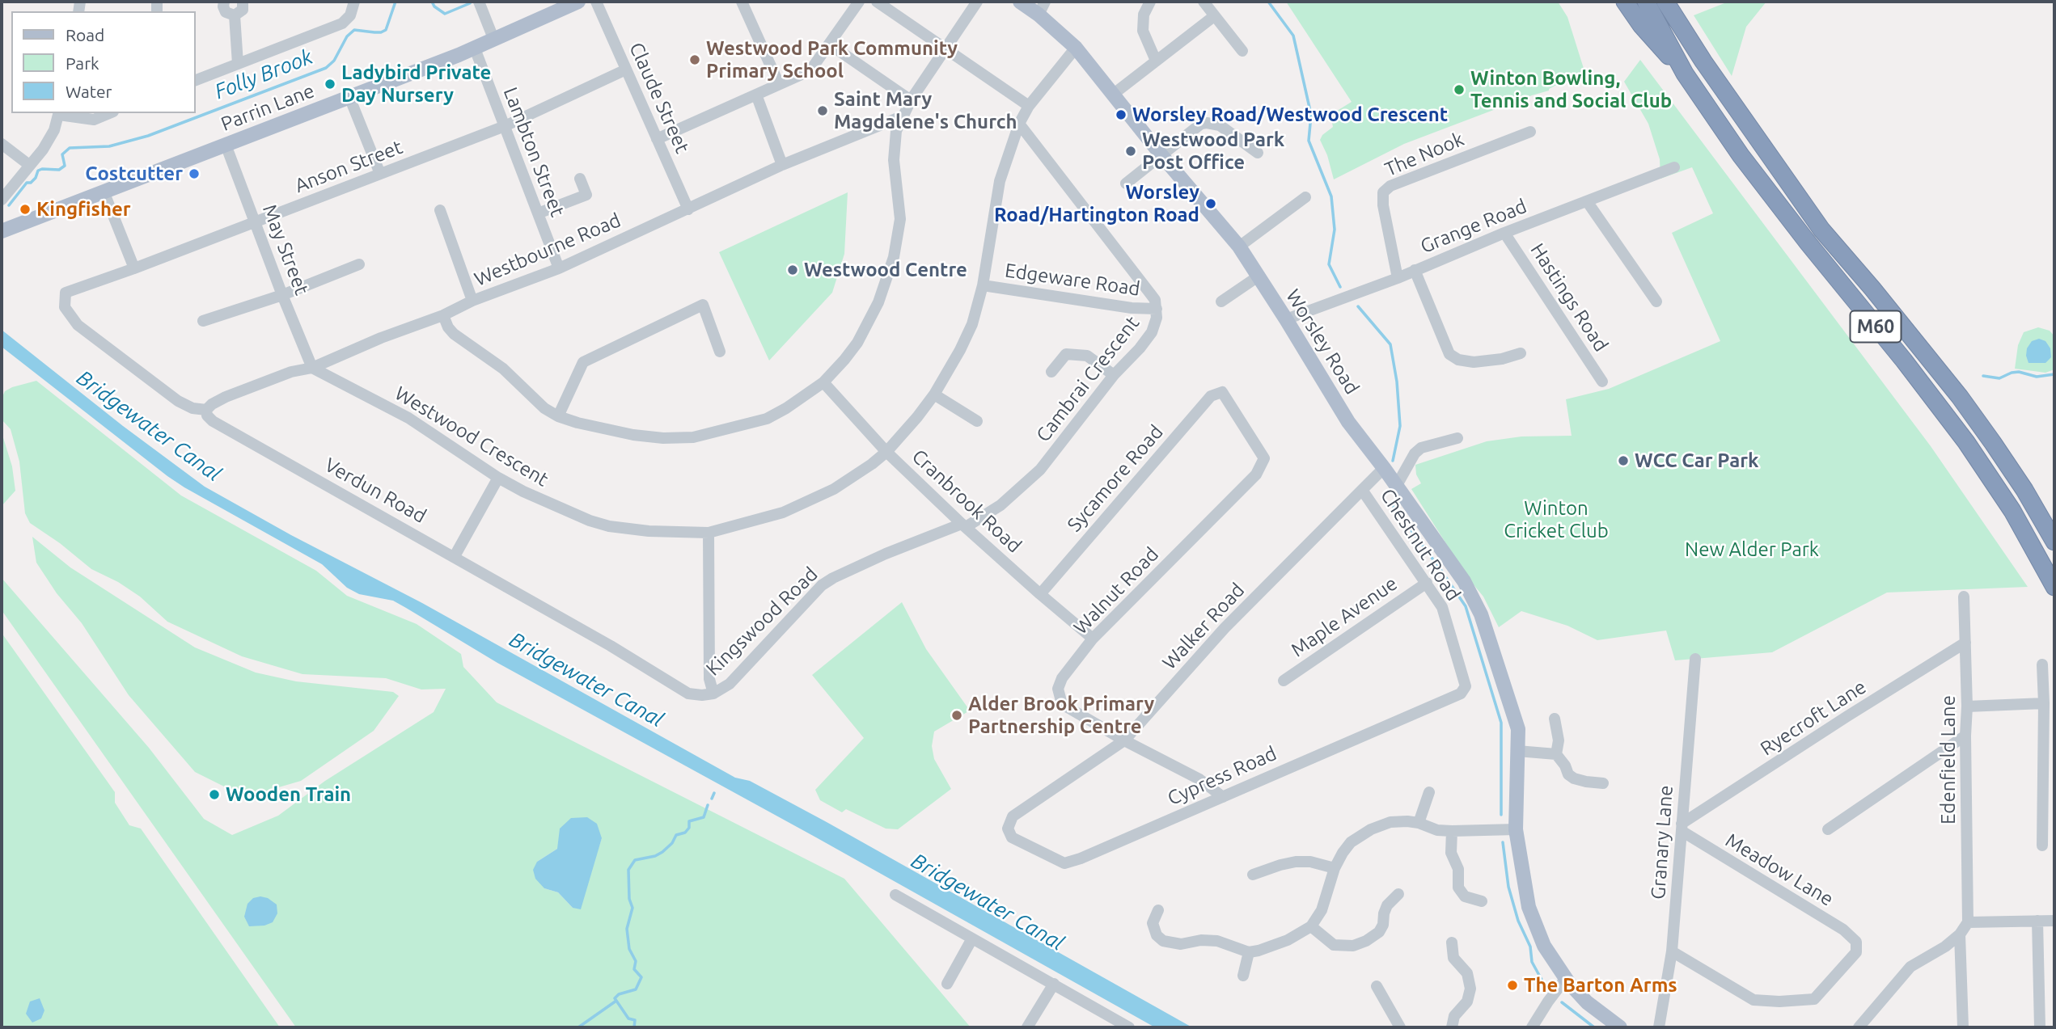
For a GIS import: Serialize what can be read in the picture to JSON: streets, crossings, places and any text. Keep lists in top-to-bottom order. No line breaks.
{"streets":{"highway":["M60"],"main road":["Parrin Lane","Worsley Road"],"street":["Claude Street","Lambton Street","The Nook","Anson Street","Grange Road","May Street","Westbourne Road","Edgeware Road","Hastings Road","Cambrai Crescent","Westwood Crescent","Sycamore Road","Verdun Road","Cranbrook Road","Chestnut Road","Walnut Road","Maple Avenue","Kingswood Road","Walker Road","Ryecroft Lane","Edenfield Lane","Cypress Road","Granary Lane","Meadow Lane"]},"crossings":[["Claude Street","Anson Street"],["Claude Street","Westbourne Road"],["Parrin Lane","Lambton Street"],["Parrin Lane","May Street"],["Lambton Street","Anson Street"],["Lambton Street","Westbourne Road"],["The Nook","Grange Road"],["Anson Street","May Street"],["Anson Street","Verdun Road"],["Grange Road","Hastings Road"],["Grange Road","Worsley Road"],["May Street","Westbourne Road"],["May Street","Westwood Crescent"],["Westbourne Road","Westwood Crescent"],["Westbourne Road","Verdun Road"],["Edgeware Road","Cambrai Crescent"],["Edgeware Road","Westwood Crescent"],["Worsley Road","Westwood Crescent"],["Worsley Road","Walker Road"],["Cambrai Crescent","Westwood Crescent"],["Cambrai Crescent","Cranbrook Road"],["Cambrai Crescent","Kingswood Road"],["Westwood Crescent","Cranbrook Road"],["Sycamore Road","Cranbrook Road"],["Sycamore Road","Walnut Road"],["Verdun Road","Kingswood Road"],["Cranbrook Road","Walnut Road"],["Cranbrook Road","Kingswood Road"],["Chestnut Road","Maple Avenue"],["Chestnut Road","Walker Road"],["Chestnut Road","Cypress Road"],["Walnut Road","Walker Road"],["Walker Road","Cypress Road"],["Ryecroft Lane","Edenfield Lane"],["Ryecroft Lane","Granary Lane"],["Ryecroft Lane","Meadow Lane"],["Granary Lane","Meadow Lane"]],"water":["Folly Brook","Bridgewater Canal"],"parks":["Winton Cricket Club","New Alder Park"],"places":["Westwood Park Community Primary School","Ladybird Private Day Nursery","Winton Bowling, Tennis and Social Club","Saint Mary Magdalene's Church","Worsley Road/Westwood Crescent","Westwood Park Post Office","Costcutter","Worsley Road/Hartington Road","Kingfisher","Westwood Centre","WCC Car Park","Alder Brook Primary Partnership Centre","Wooden Train","The Barton Arms"],"legend":["Road","Park","Water"]}
